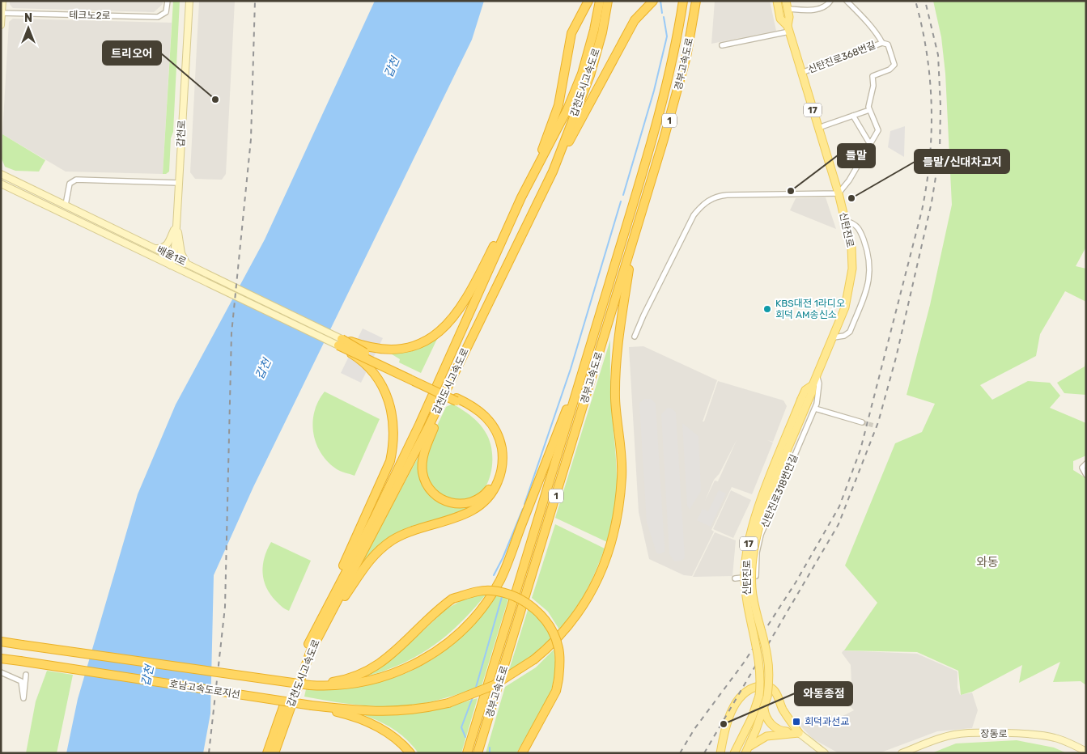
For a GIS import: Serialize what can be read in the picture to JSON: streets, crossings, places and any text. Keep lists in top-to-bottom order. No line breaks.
{"streets":{"highway":["경부고속도로","갑천도시고속도로","1","호남고속도로지선"],"main road":["17","갑천로","신탄진로","배울1로","장동로"],"street":["테크노2로","신탄진로368번길","신탄진로318번안길"]},"crossings":[["신탄진로368번길","신탄진로"],["갑천로","배울1로"],["신탄진로","신탄진로318번안길"]],"districts":["와동"],"water":["갑천"],"places":{"other":["트리오어","들말","들말/신대차고지","KBS대전 1라디오 회덕 AM송신소","와동종점"],"transit":["회덕과선교"]},"north":"top"}
